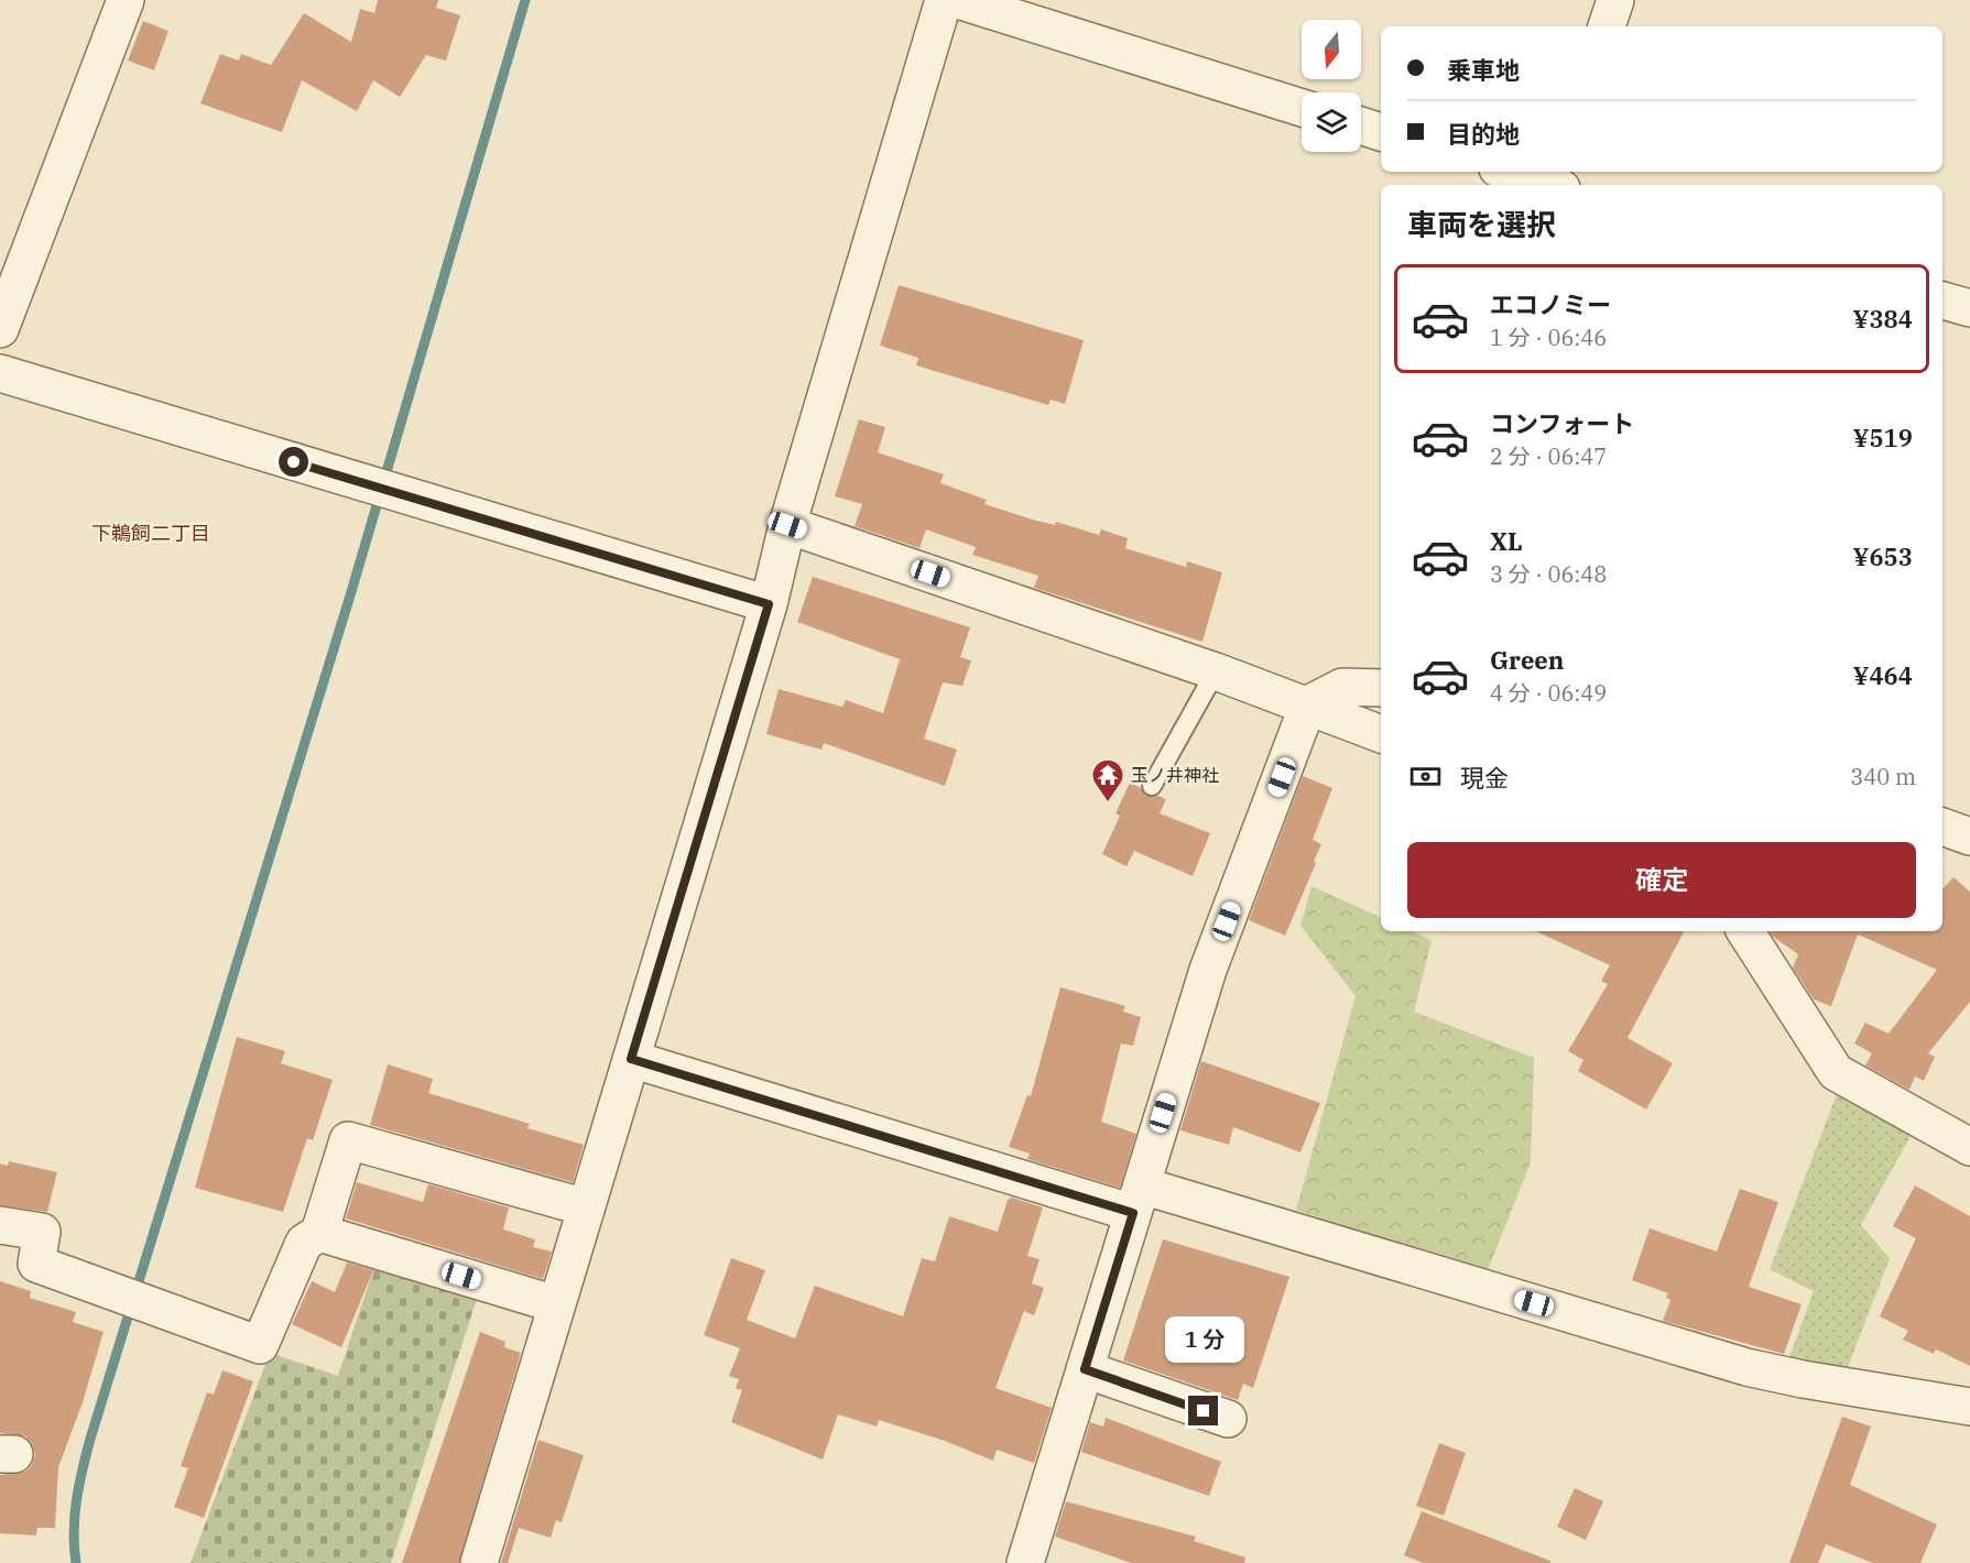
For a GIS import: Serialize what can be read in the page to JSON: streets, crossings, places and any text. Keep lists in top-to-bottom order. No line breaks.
{"districts":["下鵜飼二丁目"],"places":{"temple":["玉ノ井神社"]},"north":"bottom","page":{"banner":["乗車地","目的地"],"heading":"車両を選択","list":[{"name":"エコノミー","note":"1 分 · 06:46","value":"¥384"},{"name":"コンフォート","note":"2 分 · 06:47","value":"¥519"},{"name":"XL","note":"3 分 · 06:48","value":"¥653"},{"name":"Green","note":"4 分 · 06:49","value":"¥464"}],"pay":["現金","340 m"],"buttons":"確定","bubble":"1 分"}}
